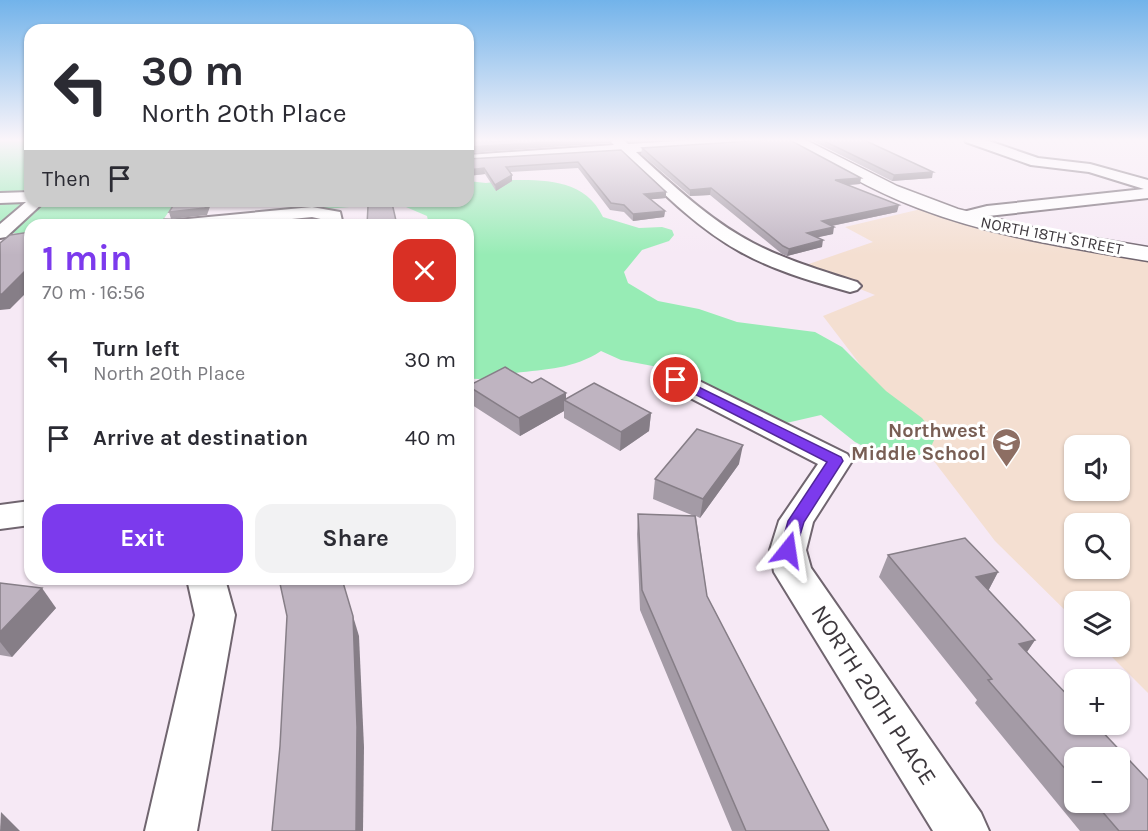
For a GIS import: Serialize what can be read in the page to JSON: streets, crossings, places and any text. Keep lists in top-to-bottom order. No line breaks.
{"streets":{"main road":["NORTH 18TH STREET"],"street":["NORTH 20TH PLACE"]},"places":{"school or university":["Northwest Middle School"]},"page":{"turn":["30 m","North 20th Place"],"then":"Then","heading":["1 min","70 m · 16:56"],"list":[{"name":"Turn left","note":"North 20th Place","value":"30 m"},{"name":"Arrive at destination","value":"40 m"}],"map_buttons":["+","−"],"buttons":["Exit","Share"]}}
